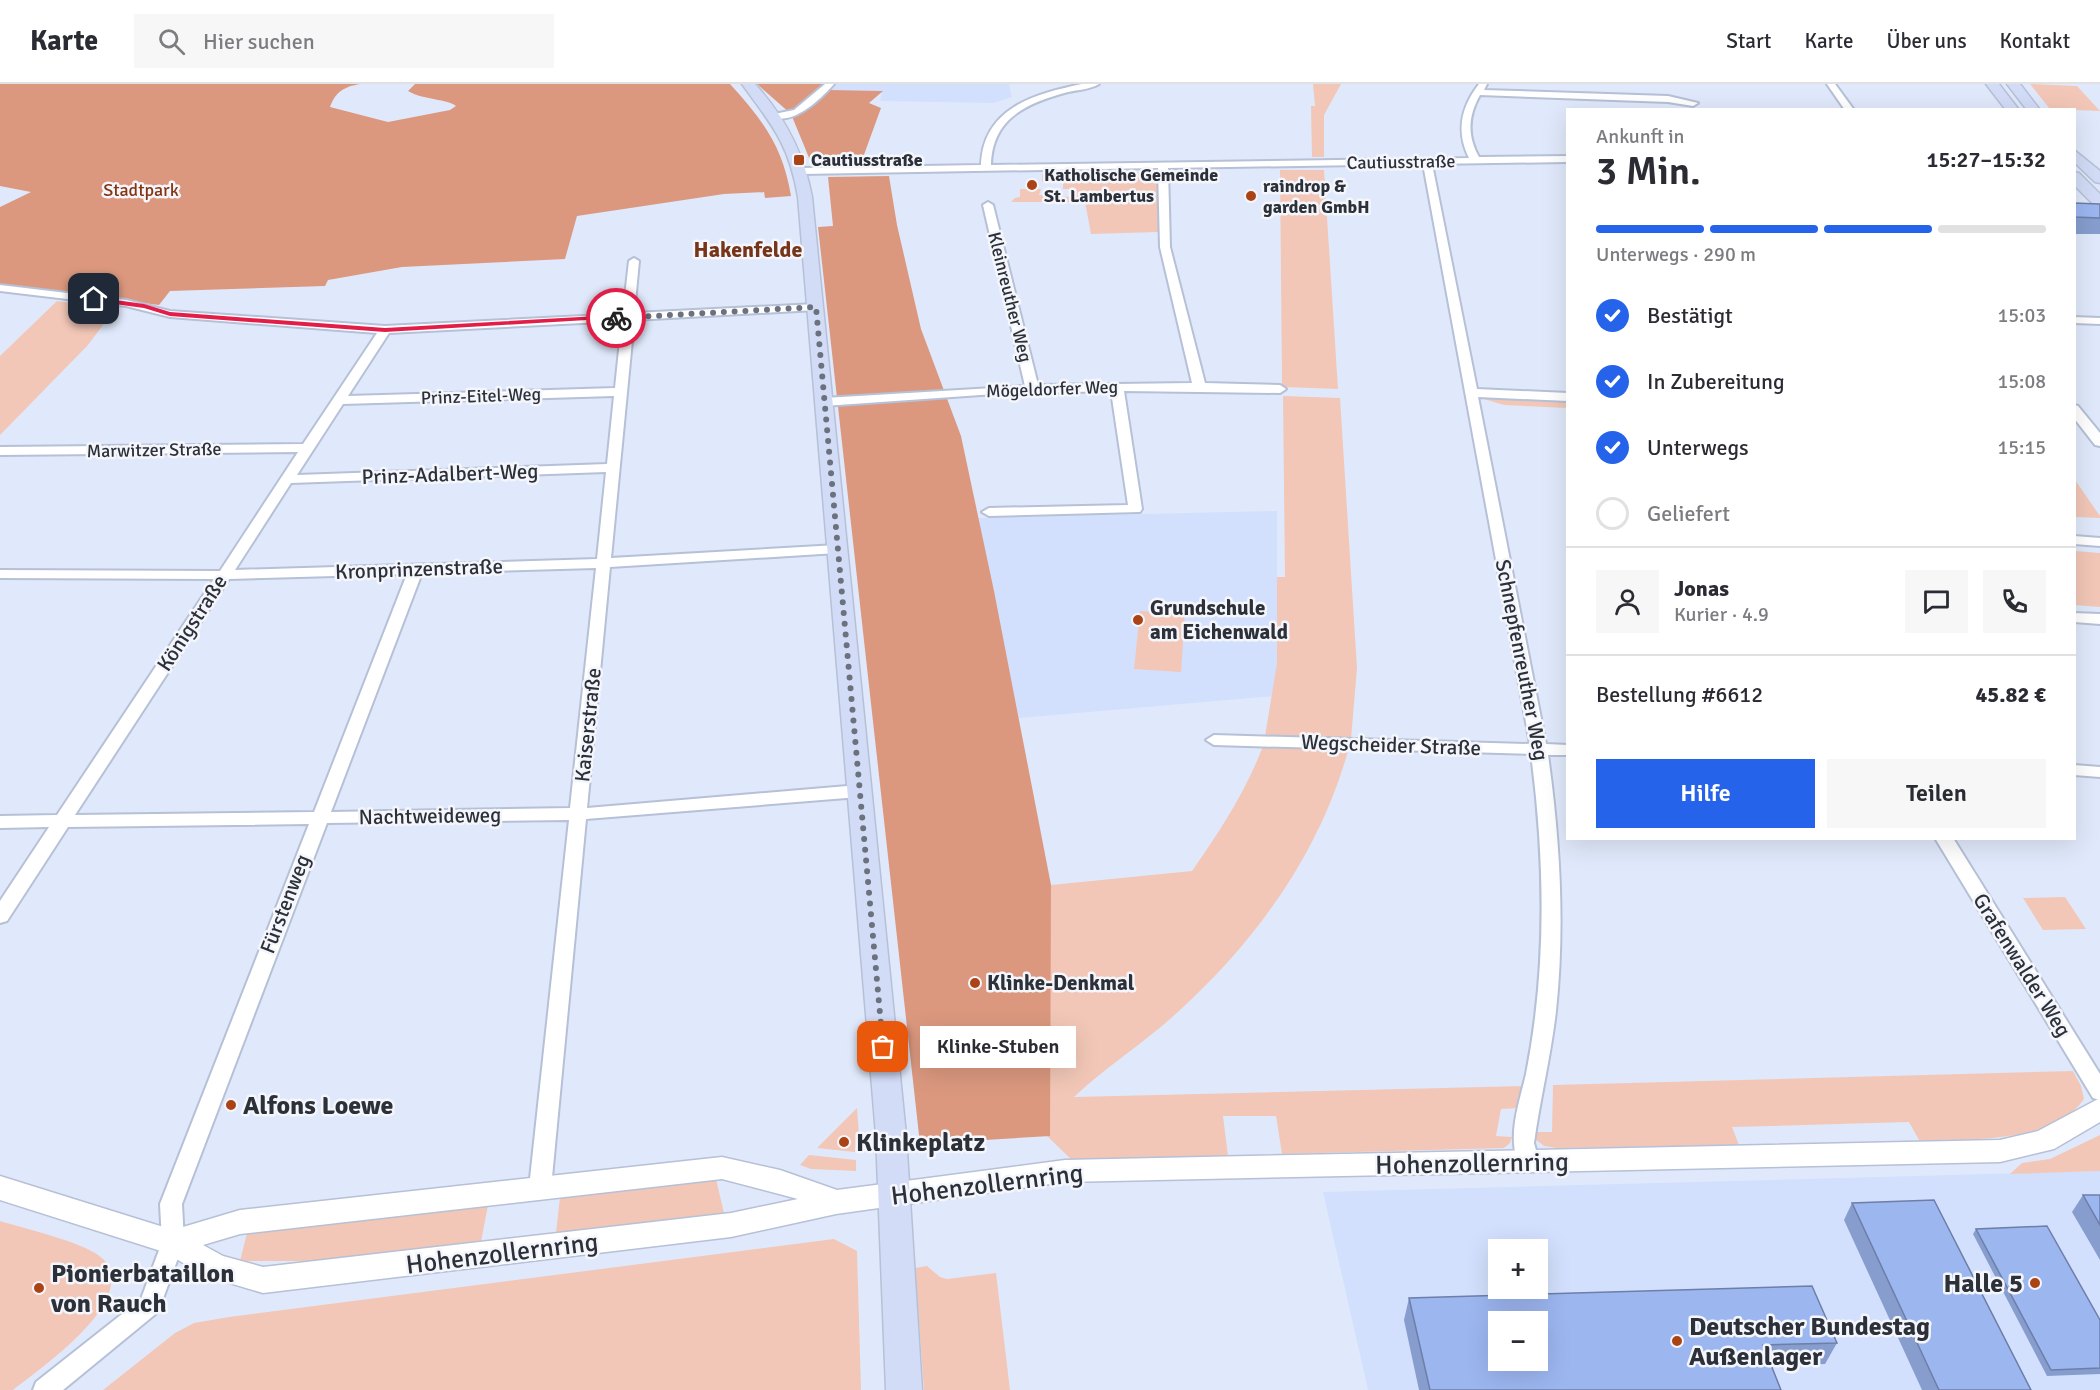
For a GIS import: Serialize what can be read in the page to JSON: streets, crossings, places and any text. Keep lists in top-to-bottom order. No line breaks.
{"streets":{"street":["Cautiusstraße","Kleinreuther Weg","Mögeldorfer Weg","Prinz-Eitel-Weg","Marwitzer Straße","Prinz-Adalbert-Weg","Kronprinzenstraße","Königstraße","Schnepfenreuther Weg","Kaiserstraße","Wegscheider Straße","Nachtweideweg","Fürstenweg","Grafenwalder Weg","Hohenzollernring"]},"crossings":[["Cautiusstraße","Schnepfenreuther Weg"],["Kleinreuther Weg","Mögeldorfer Weg"],["Prinz-Eitel-Weg","Königstraße"],["Prinz-Eitel-Weg","Kaiserstraße"],["Marwitzer Straße","Königstraße"],["Prinz-Adalbert-Weg","Königstraße"],["Prinz-Adalbert-Weg","Kaiserstraße"],["Kronprinzenstraße","Königstraße"],["Kronprinzenstraße","Kaiserstraße"],["Kronprinzenstraße","Fürstenweg"],["Königstraße","Nachtweideweg"],["Schnepfenreuther Weg","Wegscheider Straße"],["Schnepfenreuther Weg","Hohenzollernring"],["Kaiserstraße","Nachtweideweg"],["Nachtweideweg","Fürstenweg"],["Fürstenweg","Hohenzollernring"]],"districts":["Hakenfelde"],"parks":["Stadtpark"],"places":{"transit":["Cautiusstraße"],"other":["Katholische Gemeinde St. Lambertus","raindrop & garden GmbH","Grundschule am Eichenwald","Klinke-Denkmal","Klinke-Stuben","Alfons Loewe","Klinkeplatz","Halle 5","Pionierbataillon von Rauch","Deutscher Bundestag Außenlager"]},"page":{"header":"Karte","search":"Hier suchen","nav":["Start","Karte","Über uns","Kontakt"],"heading":["3 Min.","Ankunft in","15:27–15:32"],"panel":["Jonas","Kurier · 4.9","Bestellung #6612","45.82 €"],"bar":"Unterwegs · 290 m","list":[["Bestätigt","15:03"],["In Zubereitung","15:08"],["Unterwegs","15:15"],"Geliefert"],"buttons":["Hilfe","Teilen"],"bubble":"Klinke-Stuben","map_buttons":["+","−"]}}
